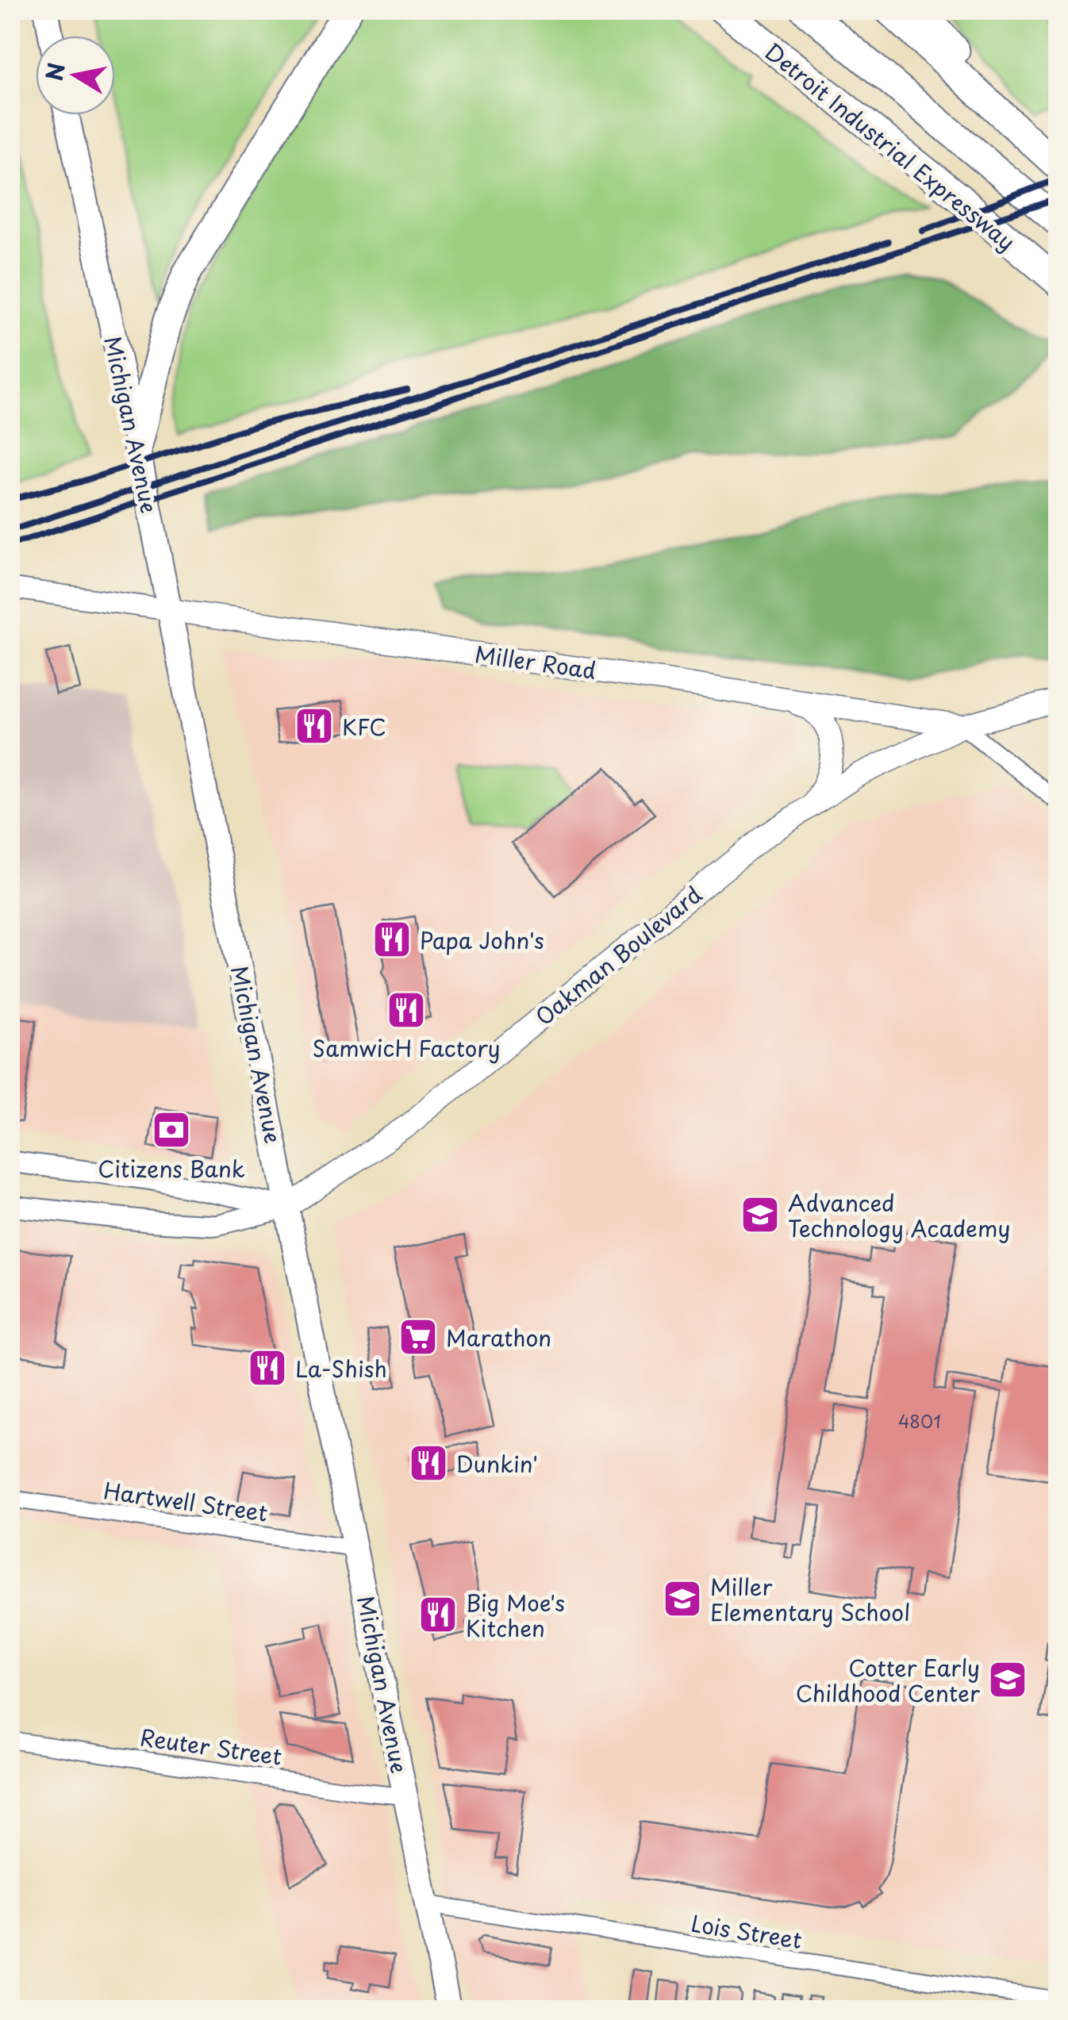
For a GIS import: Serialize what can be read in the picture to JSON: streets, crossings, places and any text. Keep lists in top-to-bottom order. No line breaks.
{"streets":{"highway":["Detroit Industrial Expressway"],"main road":["Michigan Avenue","Miller Road","Oakman Boulevard"],"street":["Hartwell Street","Reuter Street","Lois Street"]},"crossings":[["Michigan Avenue","Miller Road"],["Michigan Avenue","Oakman Boulevard"],["Michigan Avenue","Hartwell Street"],["Michigan Avenue","Reuter Street"],["Michigan Avenue","Lois Street"],["Miller Road","Oakman Boulevard"]],"places":{"restaurant":["KFC","Papa John's","SamwicH Factory","La-Shish","Dunkin'","Big Moe's Kitchen"],"bank":["Citizens Bank"],"school or university":["Advanced Technology Academy","Miller Elementary School","Cotter Early Childhood Center"],"supermarket":["Marathon"]},"house_numbers":["4801"],"north":"left"}
